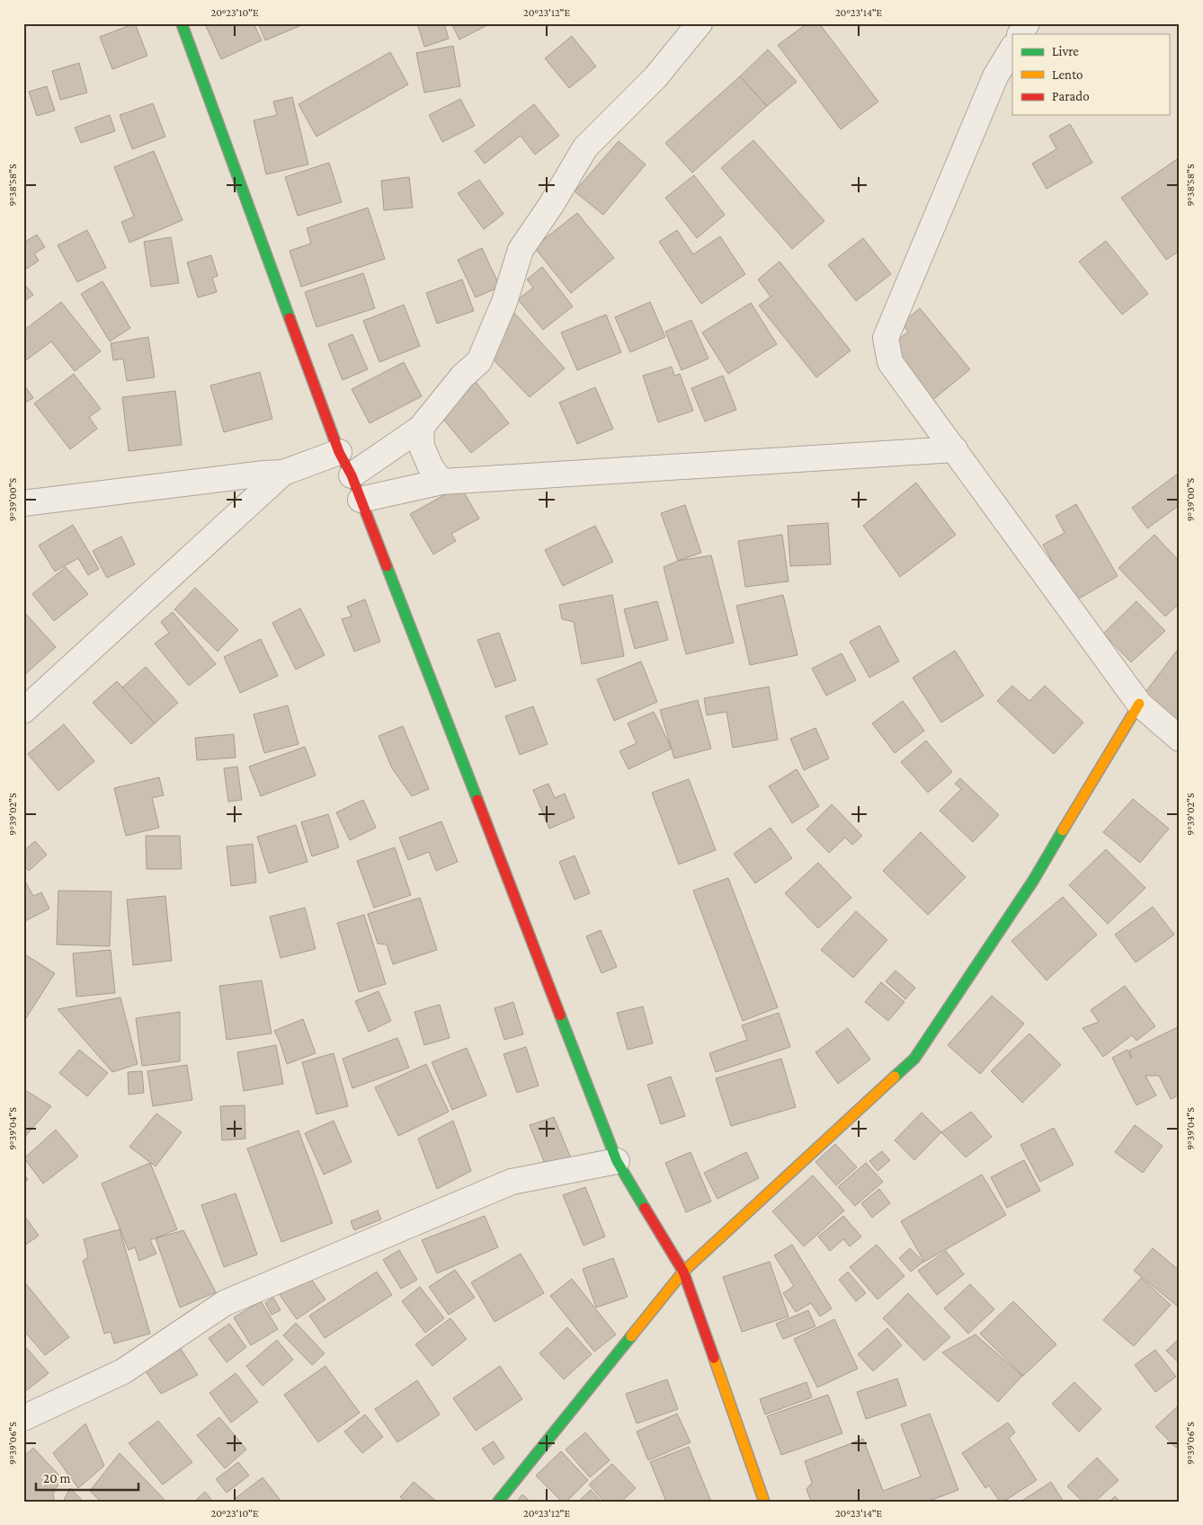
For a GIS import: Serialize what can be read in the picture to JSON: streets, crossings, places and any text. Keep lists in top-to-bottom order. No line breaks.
{"legend":["Livre","Lento","Parado"],"scale_bar":"20 m","coordinates":["20°23'10\"E","20°23'12\"E","20°23'14\"E","9°38'58\"S","9°39'00\"S","9°39'02\"S","9°39'04\"S","9°39'06\"S"]}
